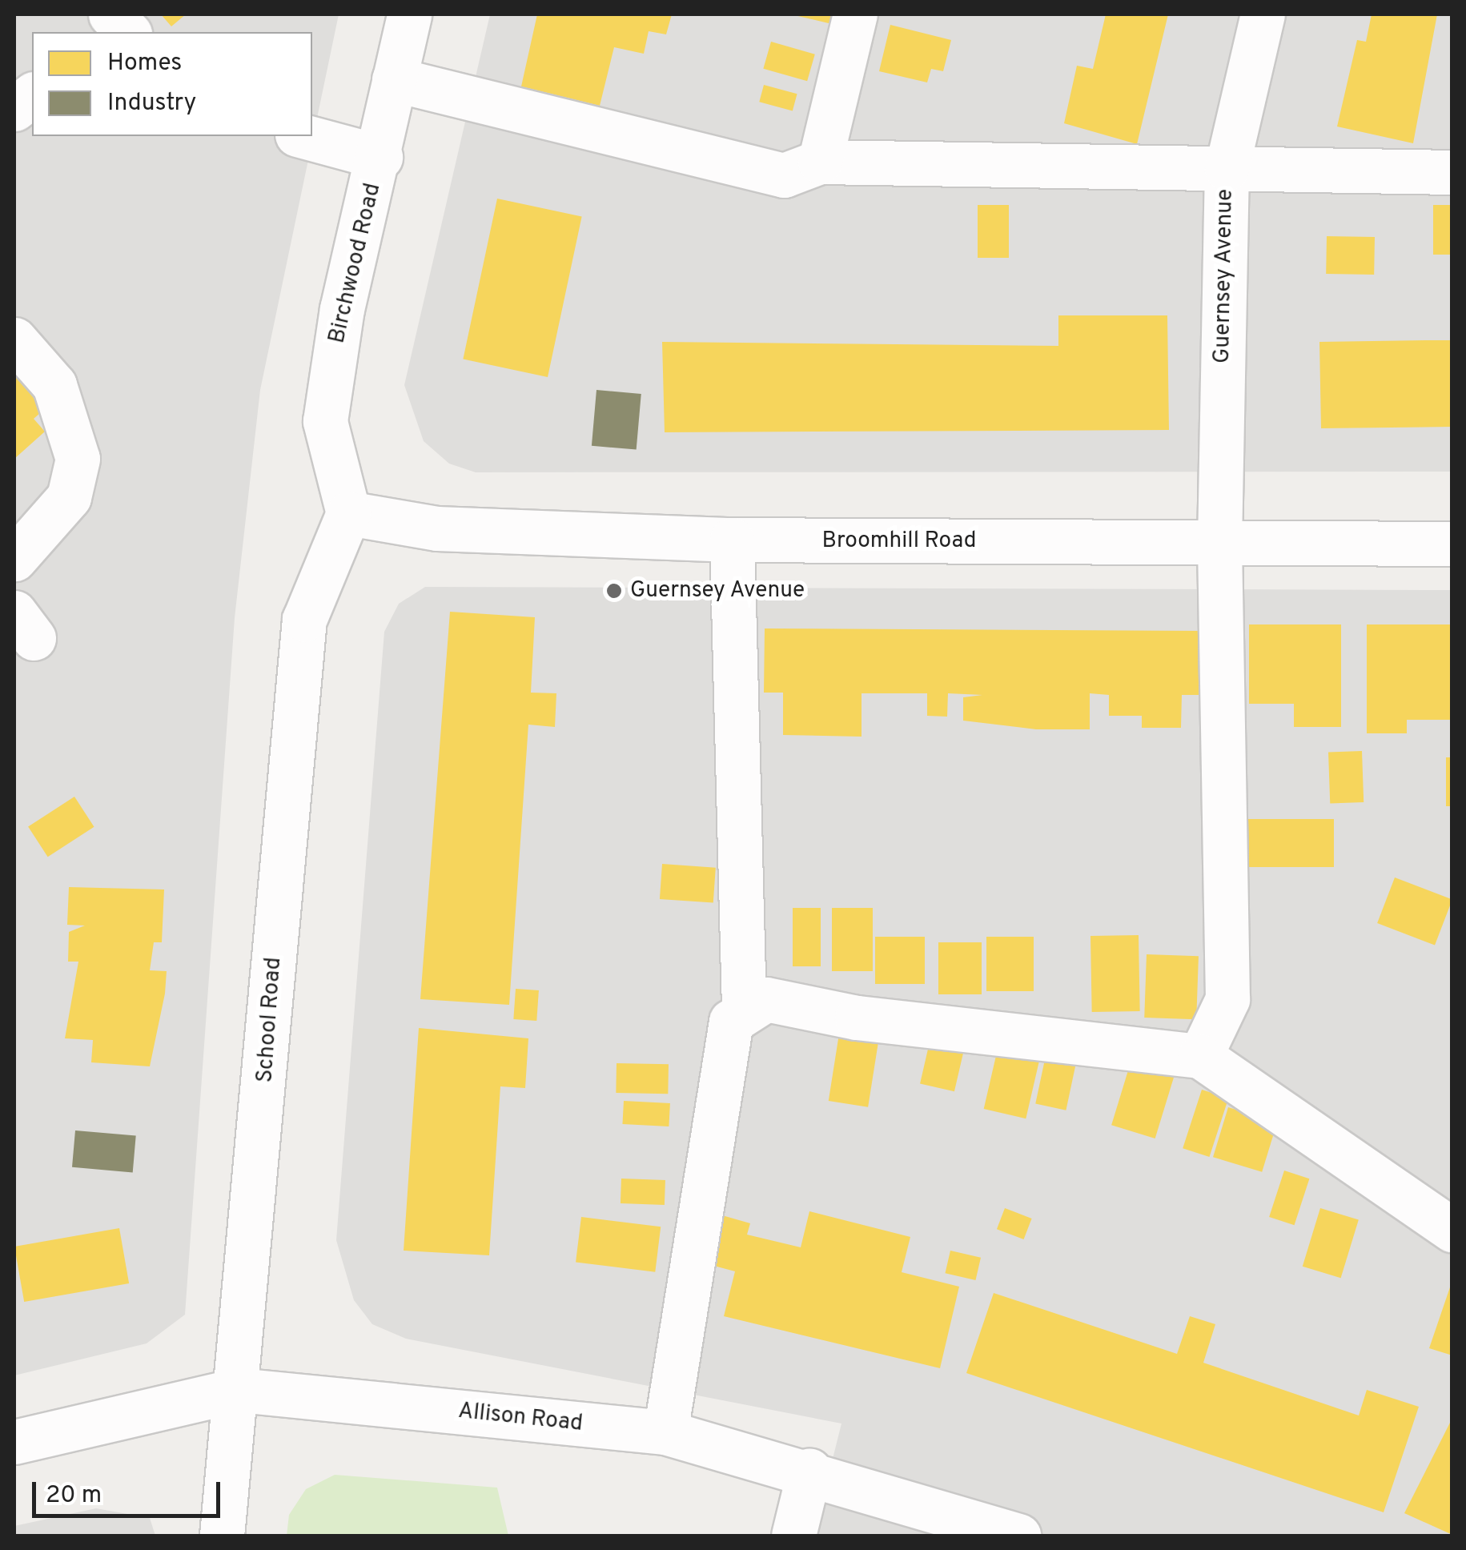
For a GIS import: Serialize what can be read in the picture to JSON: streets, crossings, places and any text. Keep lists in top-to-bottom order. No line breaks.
{"streets":{"street":["Birchwood Road","Guernsey Avenue","Broomhill Road","School Road","Allison Road"]},"crossings":[["Birchwood Road","Broomhill Road"],["Birchwood Road","School Road"],["Guernsey Avenue","Broomhill Road"],["Broomhill Road","School Road"],["School Road","Allison Road"]],"places":["Guernsey Avenue"],"legend":["Homes","Industry"],"scale_bar":"20 m"}
